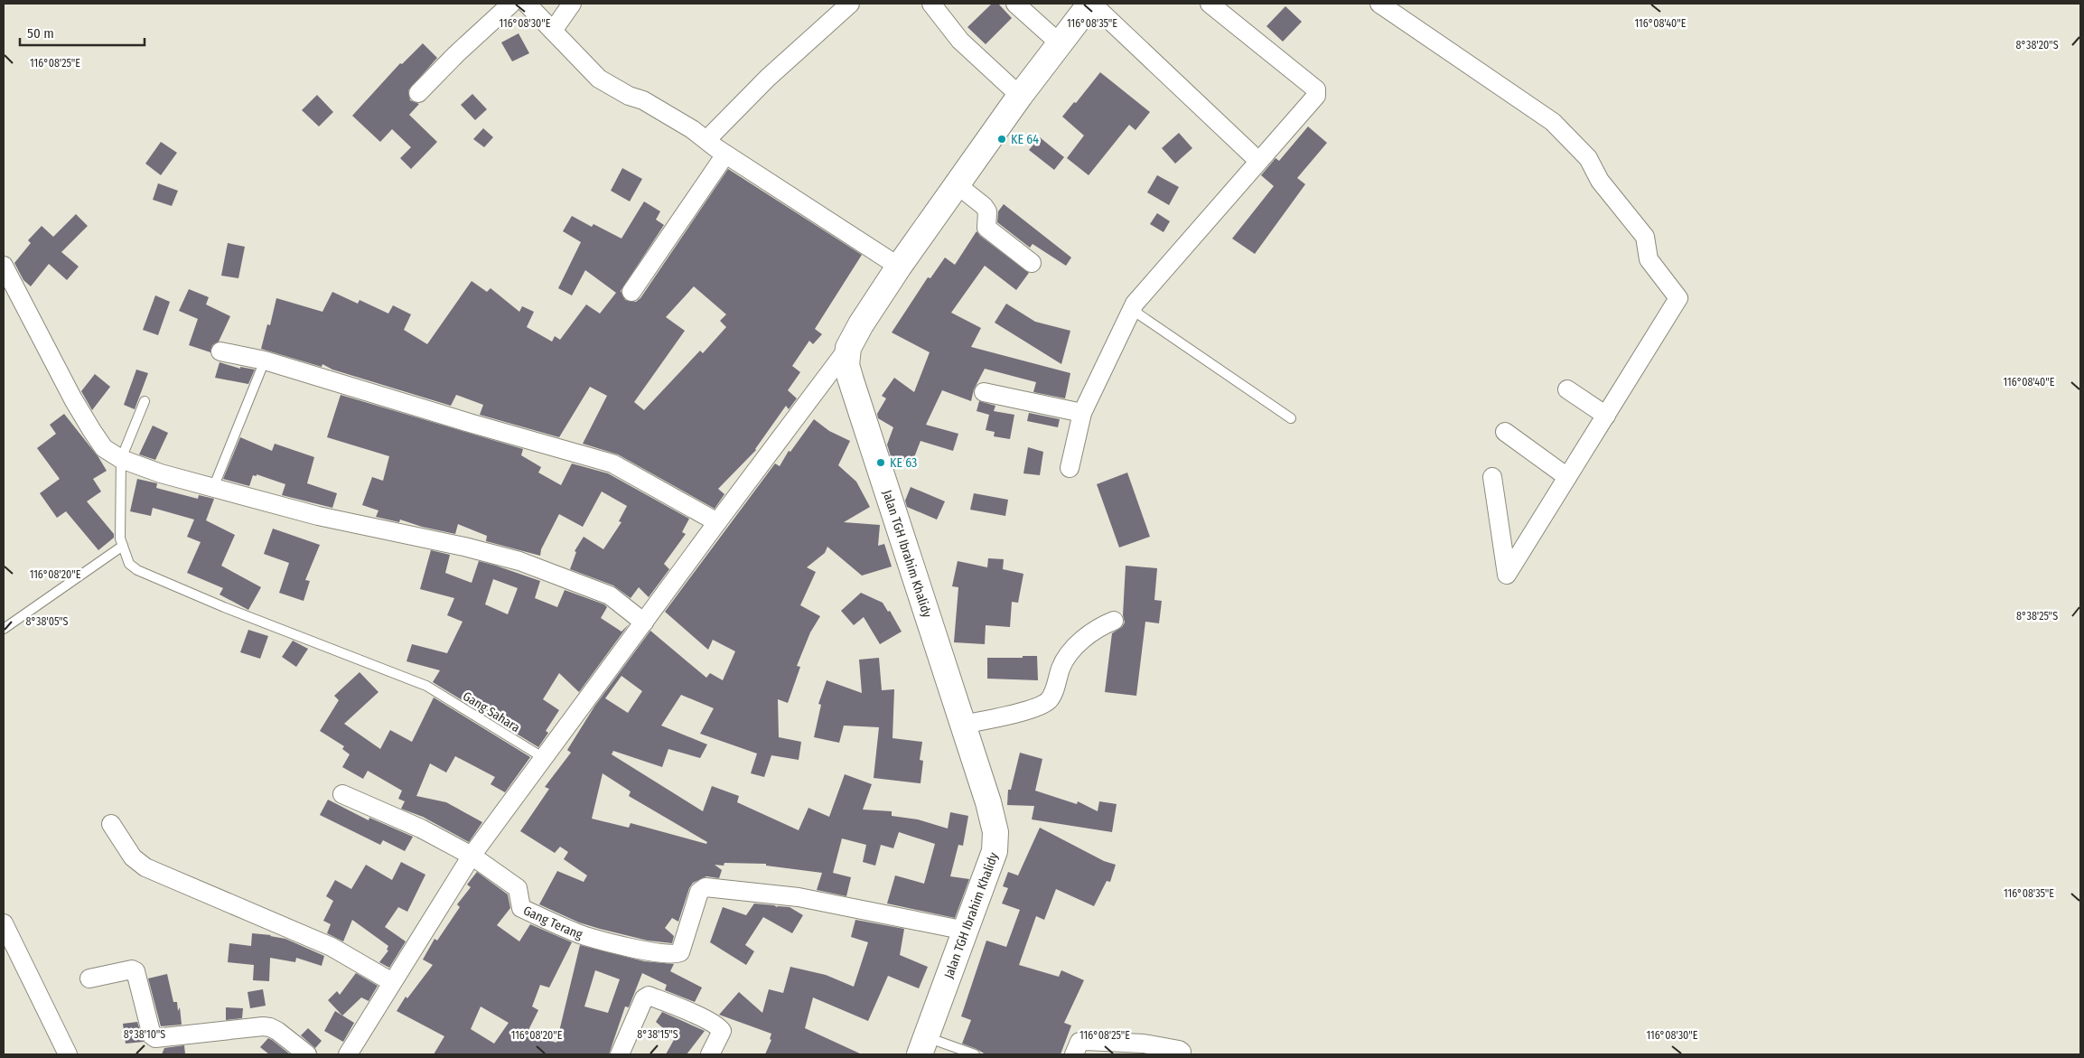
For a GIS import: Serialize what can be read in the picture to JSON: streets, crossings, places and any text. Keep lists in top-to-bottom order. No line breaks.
{"streets":{"main road":["Jalan TGH Ibrahim Khalidy"],"street":["Gang Terang"],"lane":["Gang Sahara"]},"crossings":[["Jalan TGH Ibrahim Khalidy","Gang Terang"]],"places":["KE 64","KE 63"],"scale_bar":"50 m","coordinates":["116°08'30\"E","116°08'35\"E","116°08'40\"E","8°38'20\"S","116°08'25\"E","116°08'20\"E","8°38'25\"S","8°38'05\"S","8°38'10\"S","8°38'15\"S"]}
